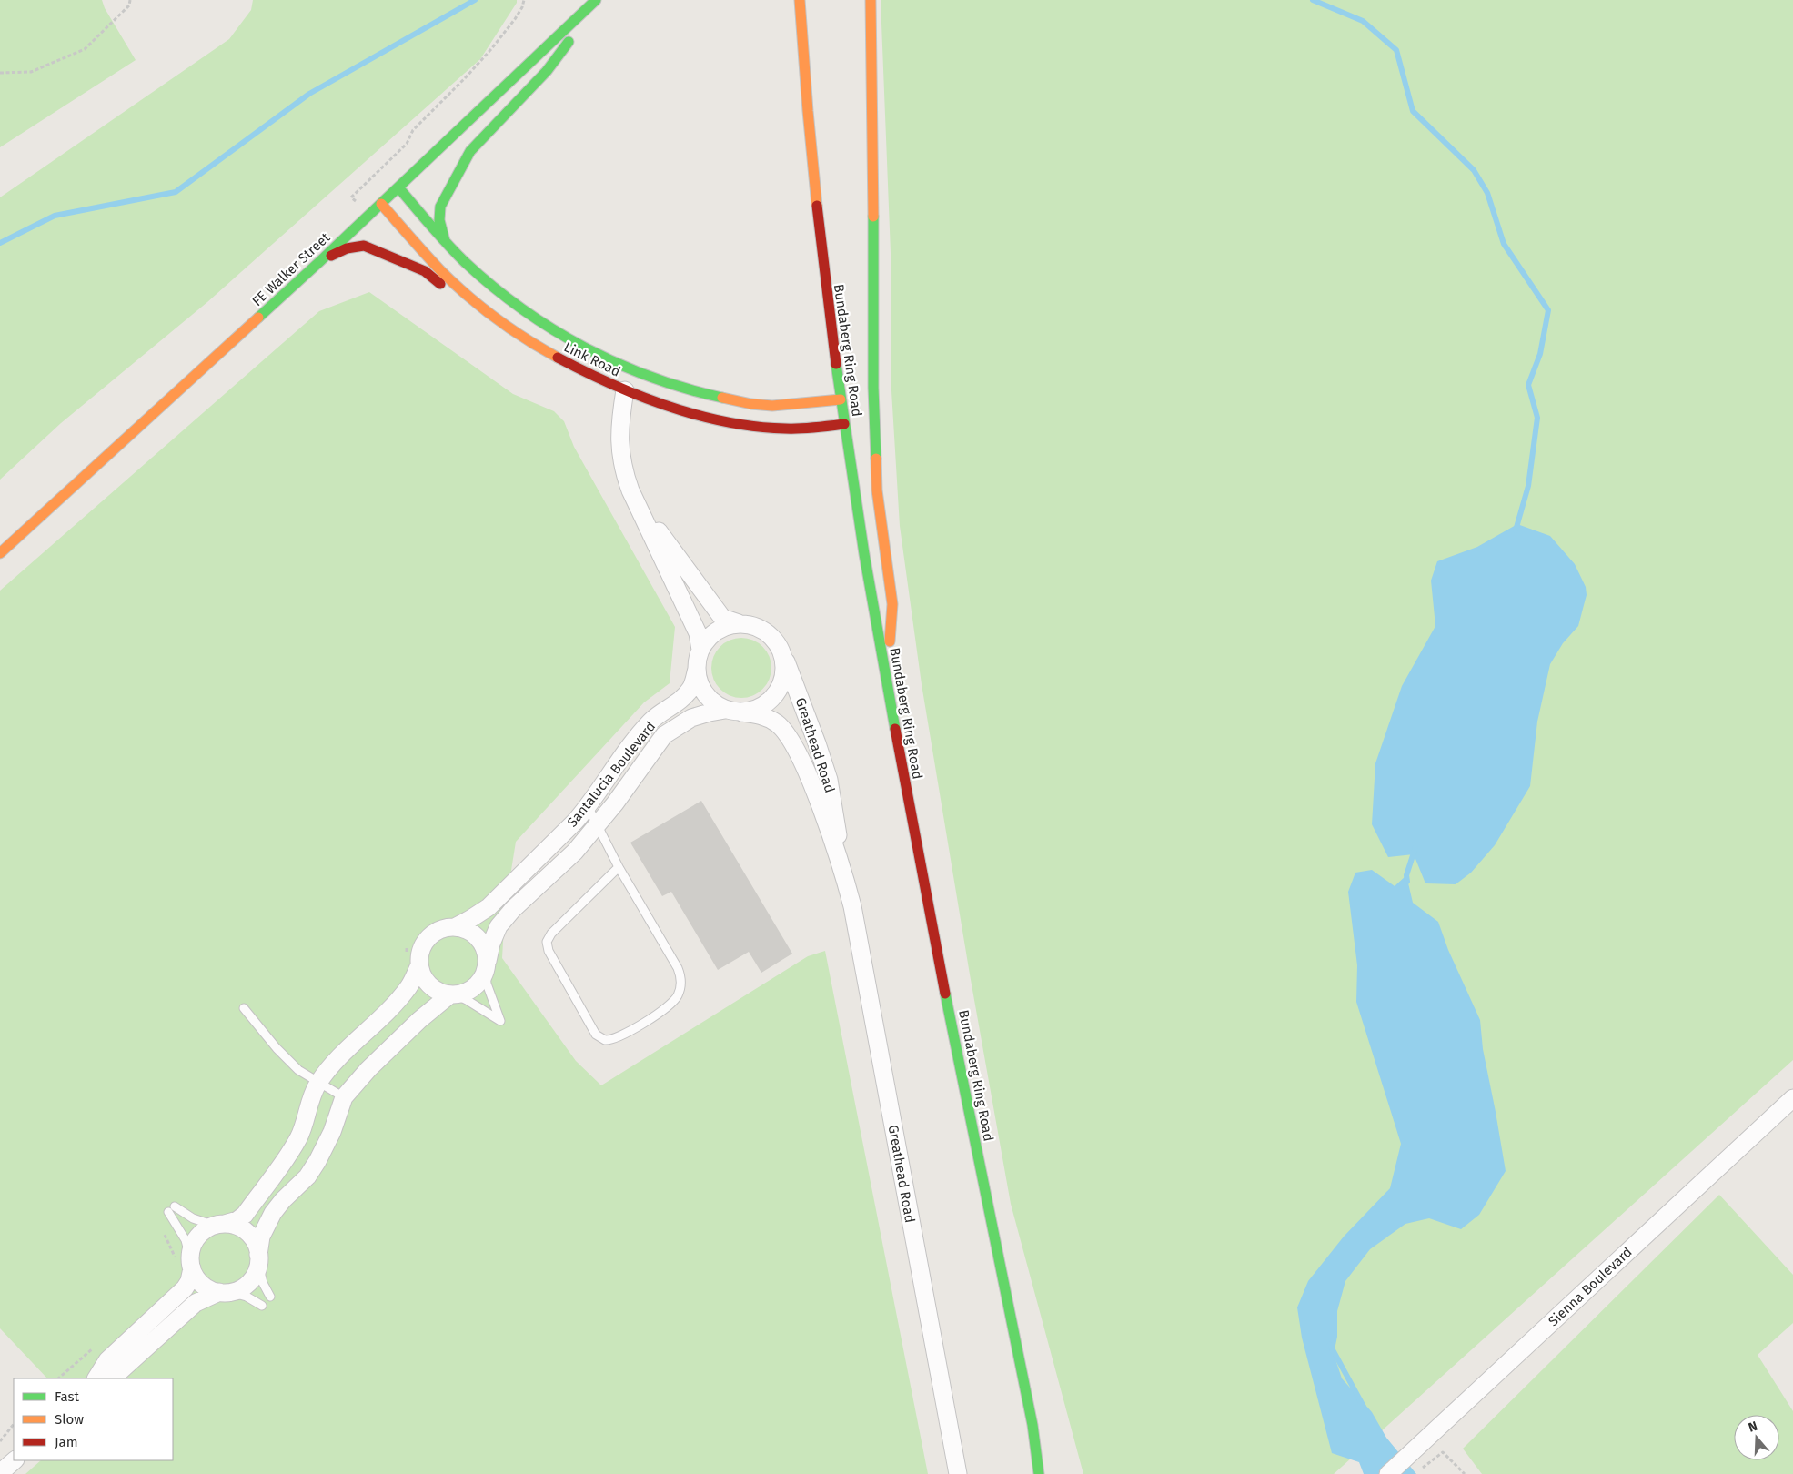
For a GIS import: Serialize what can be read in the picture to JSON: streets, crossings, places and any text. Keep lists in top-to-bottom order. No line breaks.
{"streets":{"main road":["FE Walker Street","Bundaberg Ring Road","Link Road"],"street":["Greathead Road","Santalucia Boulevard","Sienna Boulevard"]},"crossings":[["FE Walker Street","Link Road"],["Bundaberg Ring Road","Link Road"],["Link Road","Greathead Road"],["Greathead Road","Santalucia Boulevard"]],"legend":["Fast","Slow","Jam"],"north":"top"}
